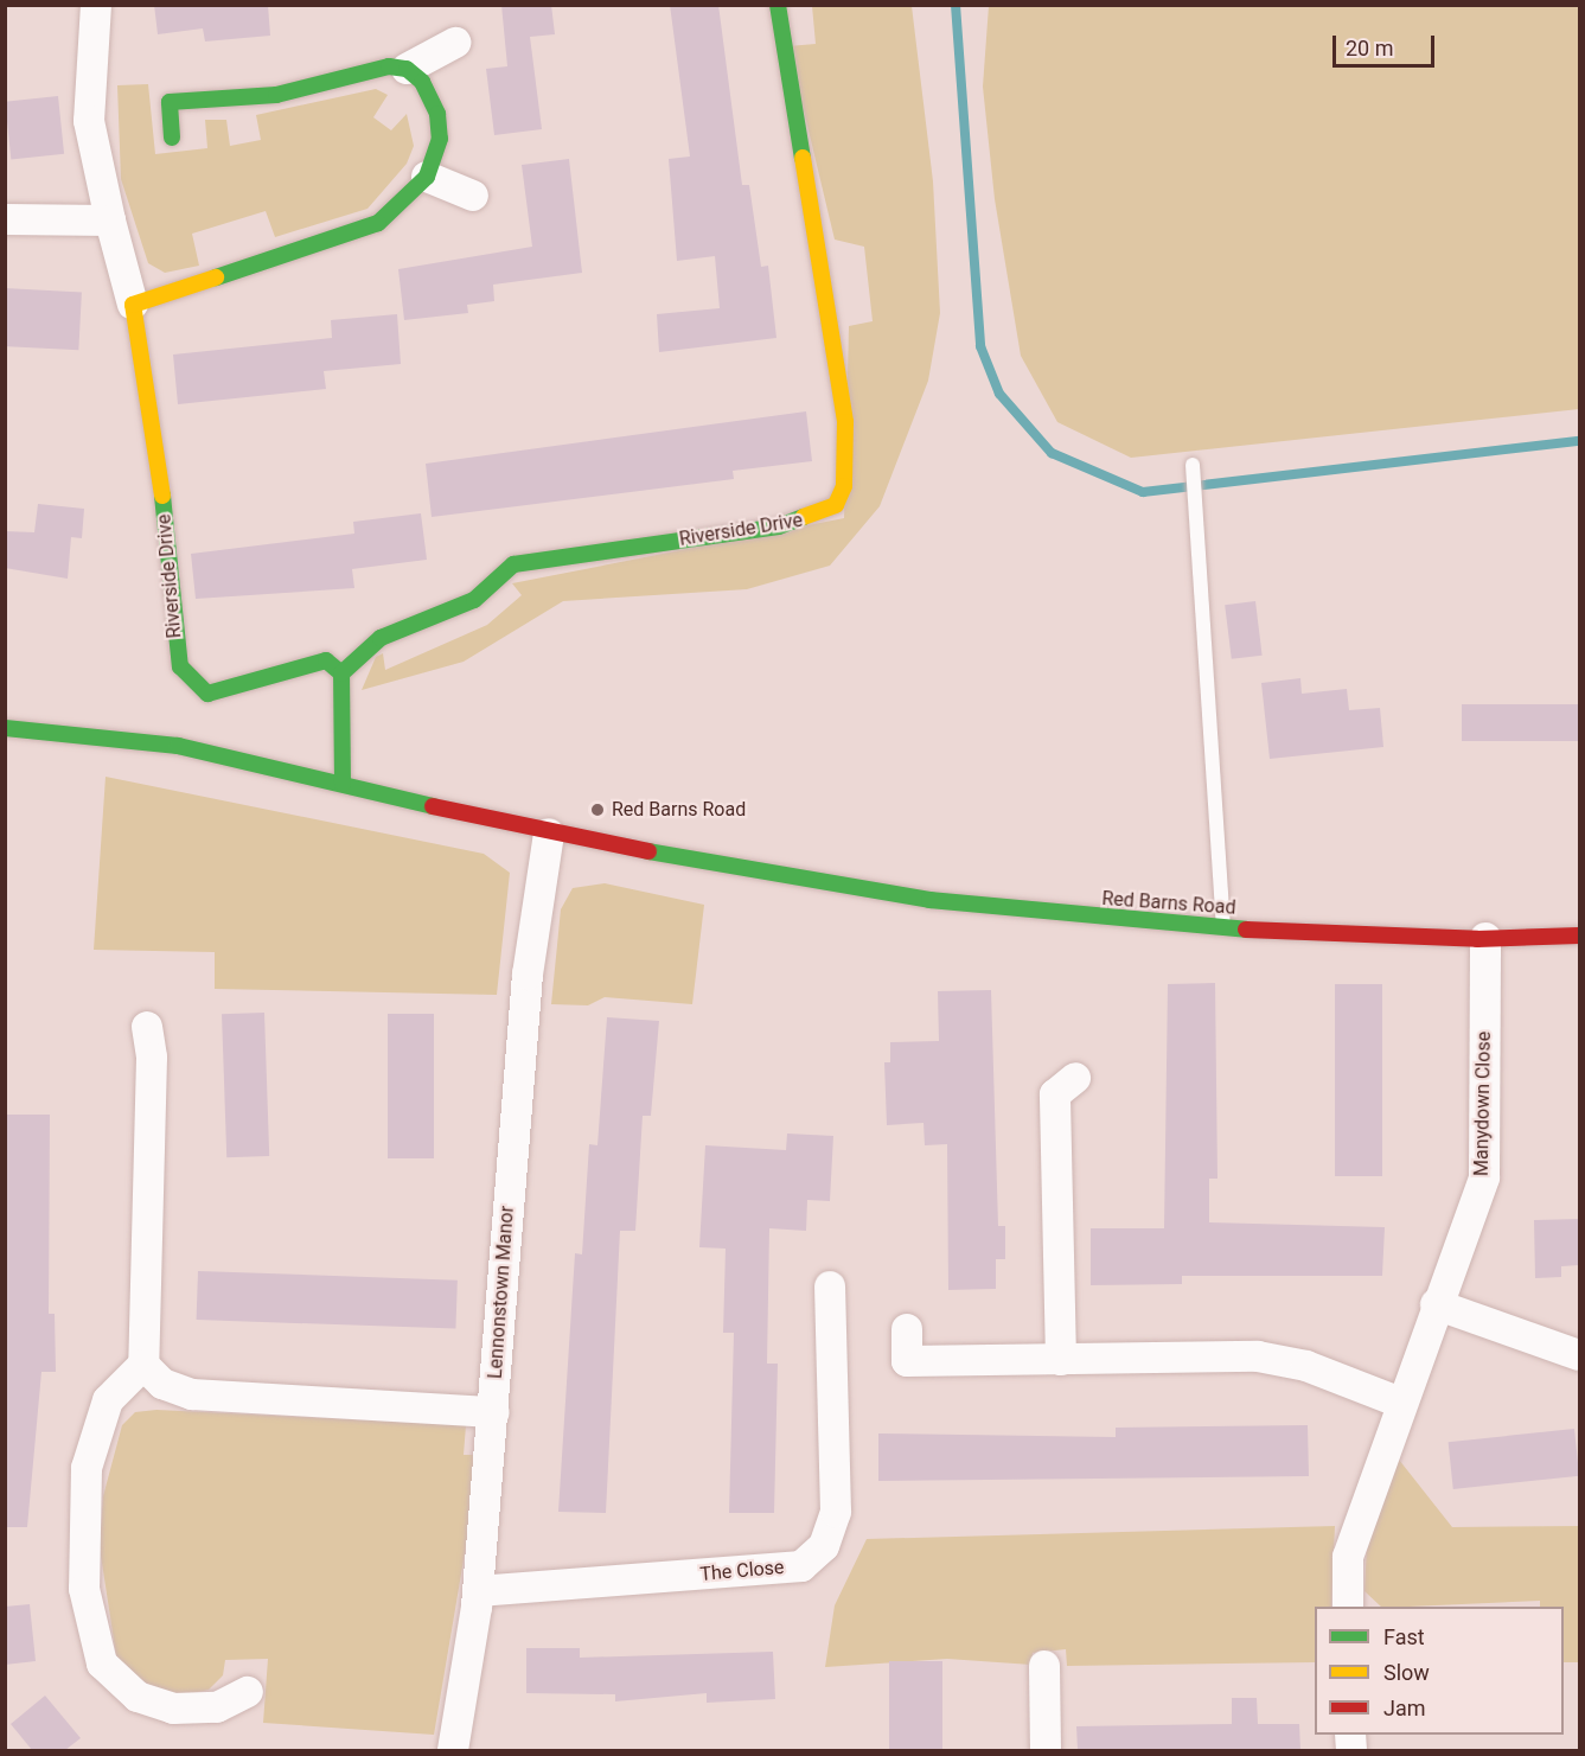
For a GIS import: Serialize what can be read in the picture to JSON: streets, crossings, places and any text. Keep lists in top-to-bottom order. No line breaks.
{"streets":{"street":["Riverside Drive","Red Barns Road","Manydown Close","Lennonstown Manor","The Close"]},"crossings":[["Red Barns Road","Manydown Close"],["Red Barns Road","Lennonstown Manor"],["Lennonstown Manor","The Close"]],"places":["Red Barns Road"],"legend":["Fast","Slow","Jam"],"scale_bar":"20 m"}
